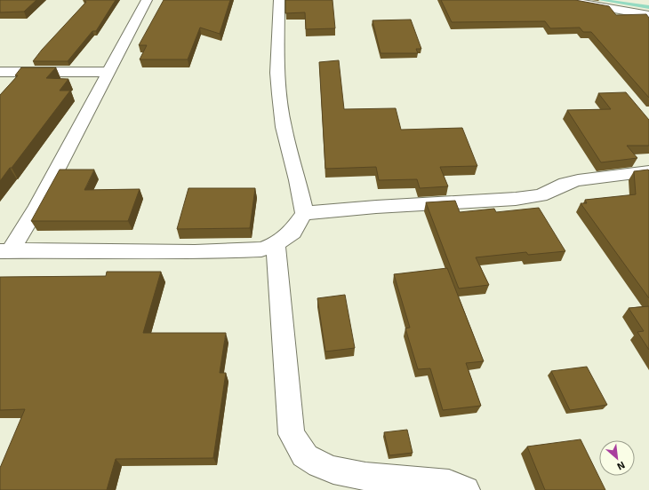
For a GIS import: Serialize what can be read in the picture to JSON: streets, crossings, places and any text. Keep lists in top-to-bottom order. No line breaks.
{"north":"bottom right"}
